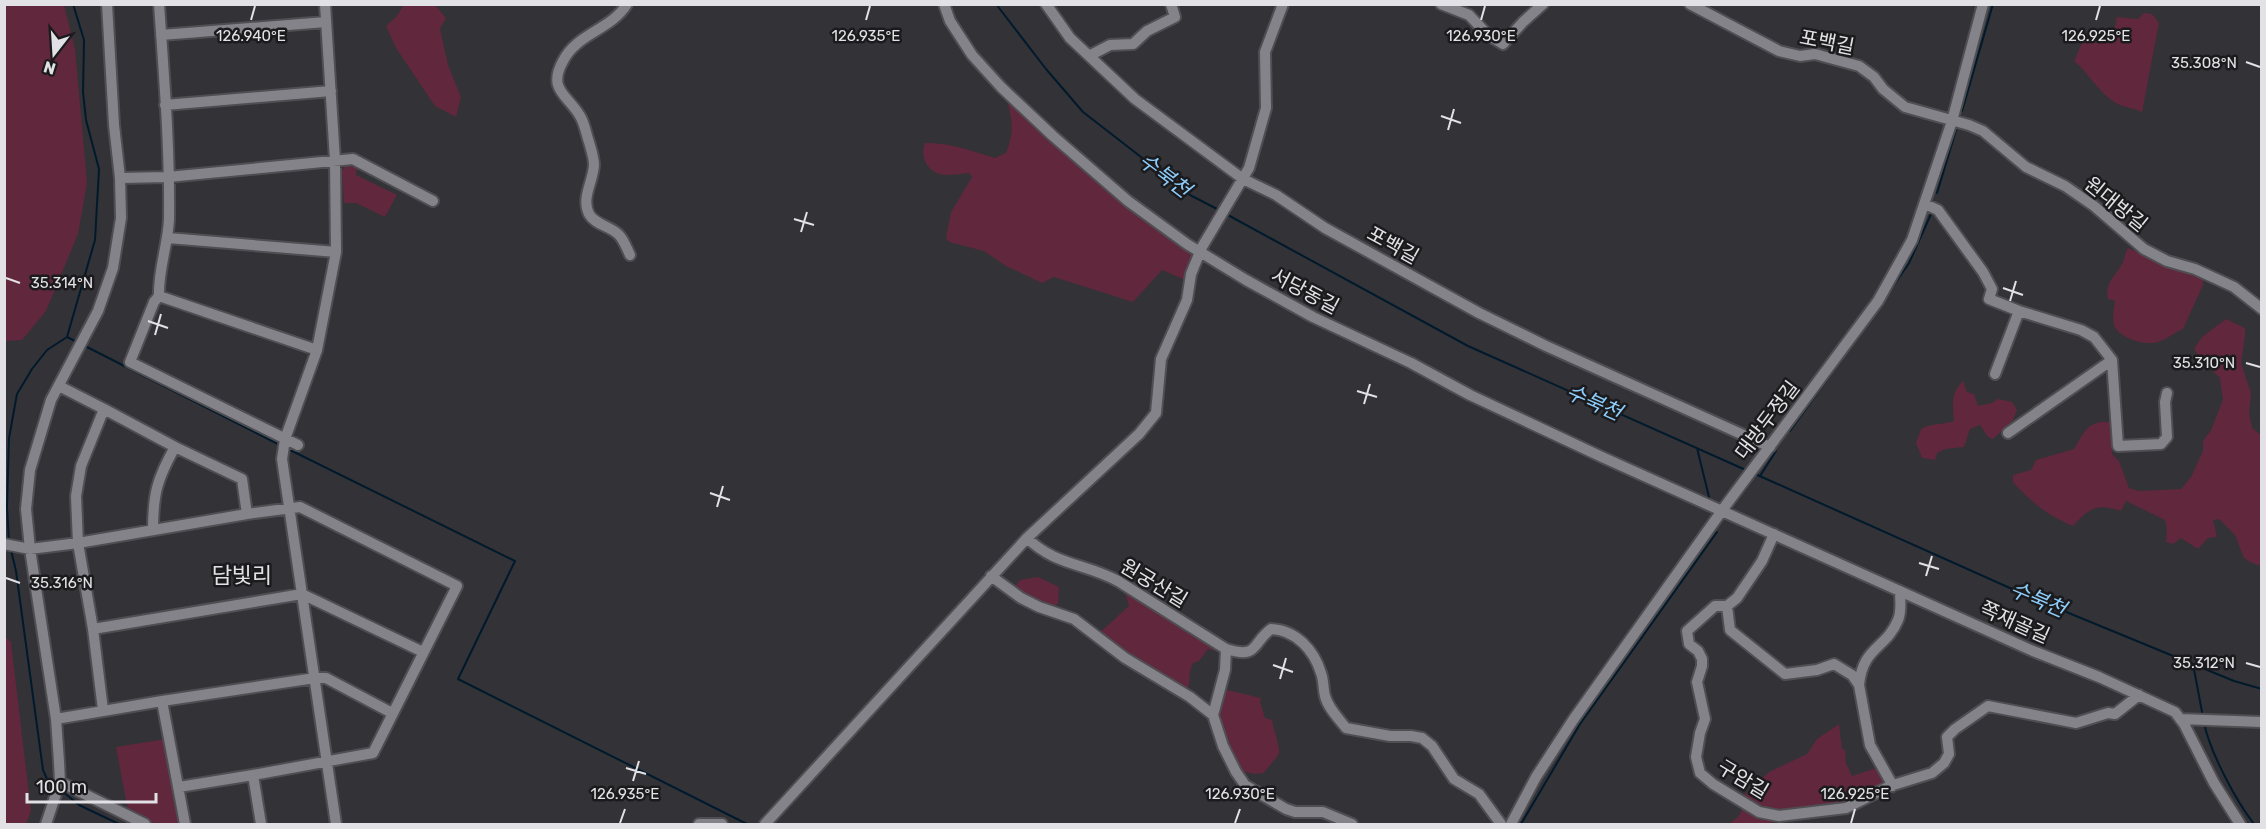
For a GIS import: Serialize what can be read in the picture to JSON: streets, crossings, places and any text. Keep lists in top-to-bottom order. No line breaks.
{"streets":{"street":["포백길","원대방길","서당동길","대방두정길","원궁산길","쪽재골길","구암길"]},"crossings":[["포백길","원대방길"],["포백길","대방두정길"],["원대방길","대방두정길"],["서당동길","대방두정길"],["서당동길","쪽재골길"],["대방두정길","쪽재골길"],["쪽재골길","구암길"]],"districts":["담빛리"],"water":["수북천"],"scale_bar":"100 m","north":"bottom","coordinates":["126.940°E","126.935°E","126.930°E","126.925°E","35.308°N","35.314°N","35.310°N","35.316°N","35.312°N"]}
